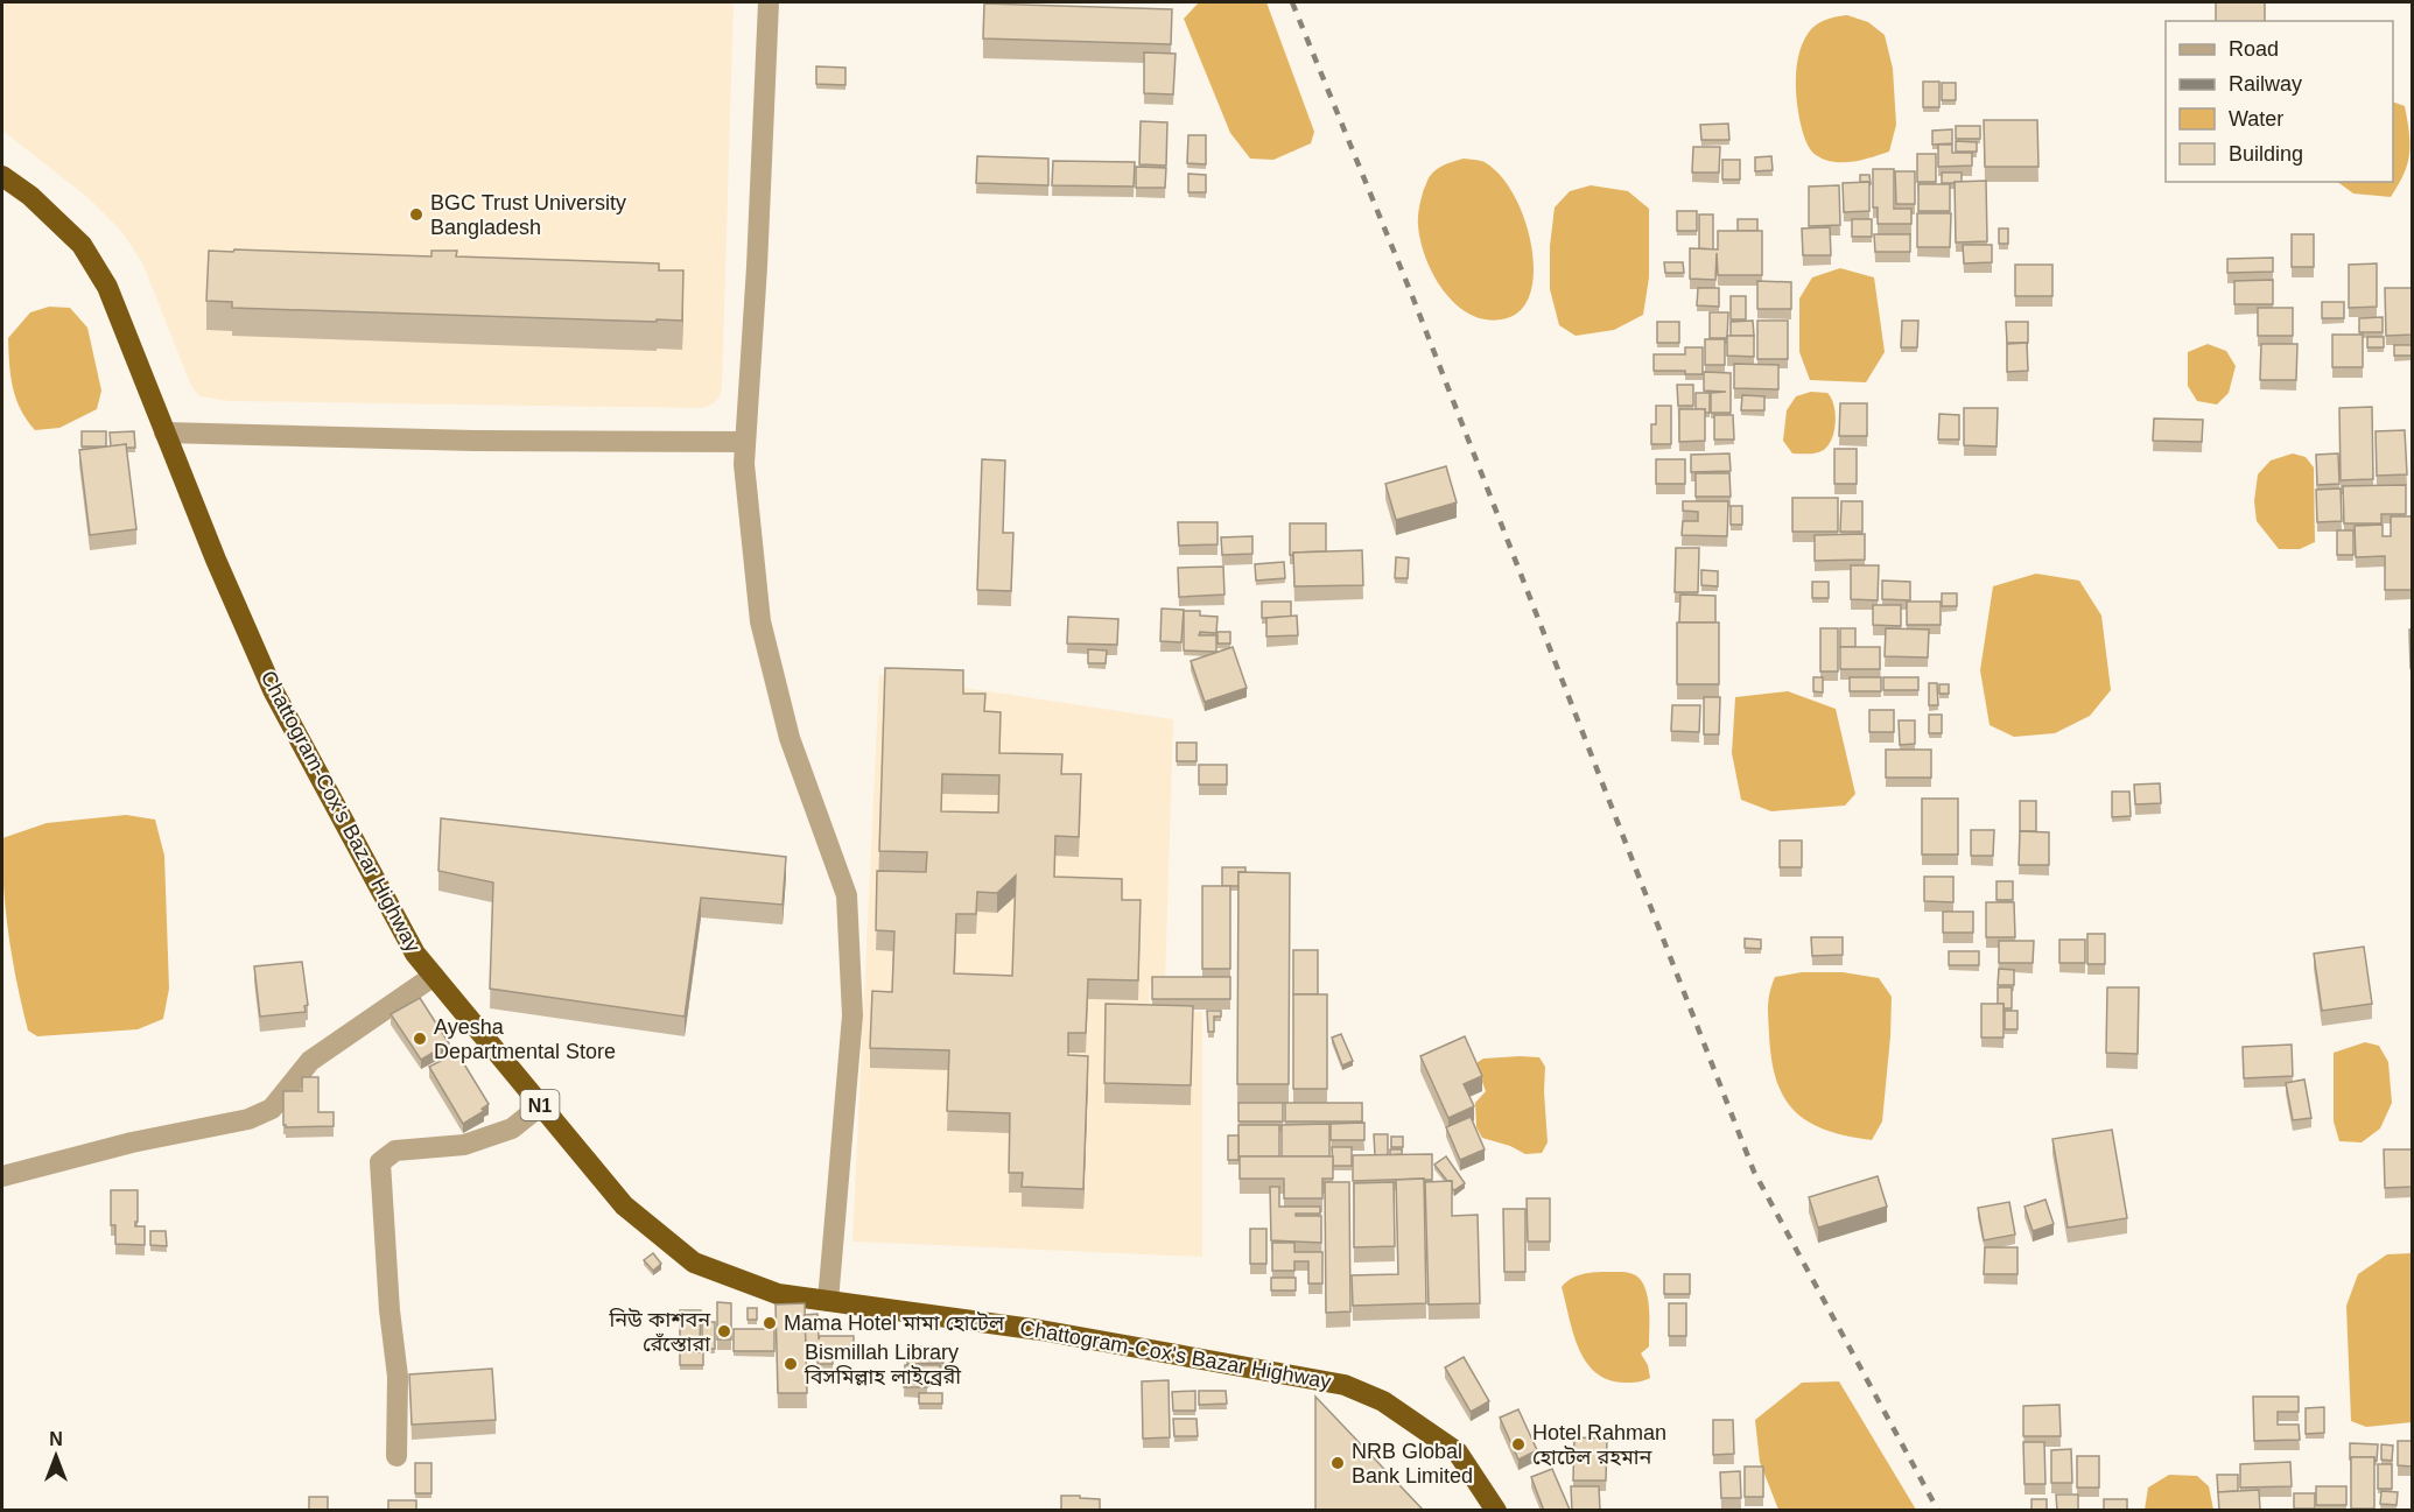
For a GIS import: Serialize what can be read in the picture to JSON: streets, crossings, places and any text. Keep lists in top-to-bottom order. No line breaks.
{"streets":{"highway":["Chattogram-Cox's Bazar Highway","N1"]},"places":["BGC Trust University Bangladesh","Ayesha Departmental Store","Mama Hotel মামা হোটেল","নিউ কাশবন রেঁস্তোরা","Bismillah Library বিসমিল্লাহ লাইব্রেরী","Hotel Rahman হোটেল রহমান","NRB Global Bank Limited"],"legend":["Road","Railway","Water","Building"],"north":"top"}
